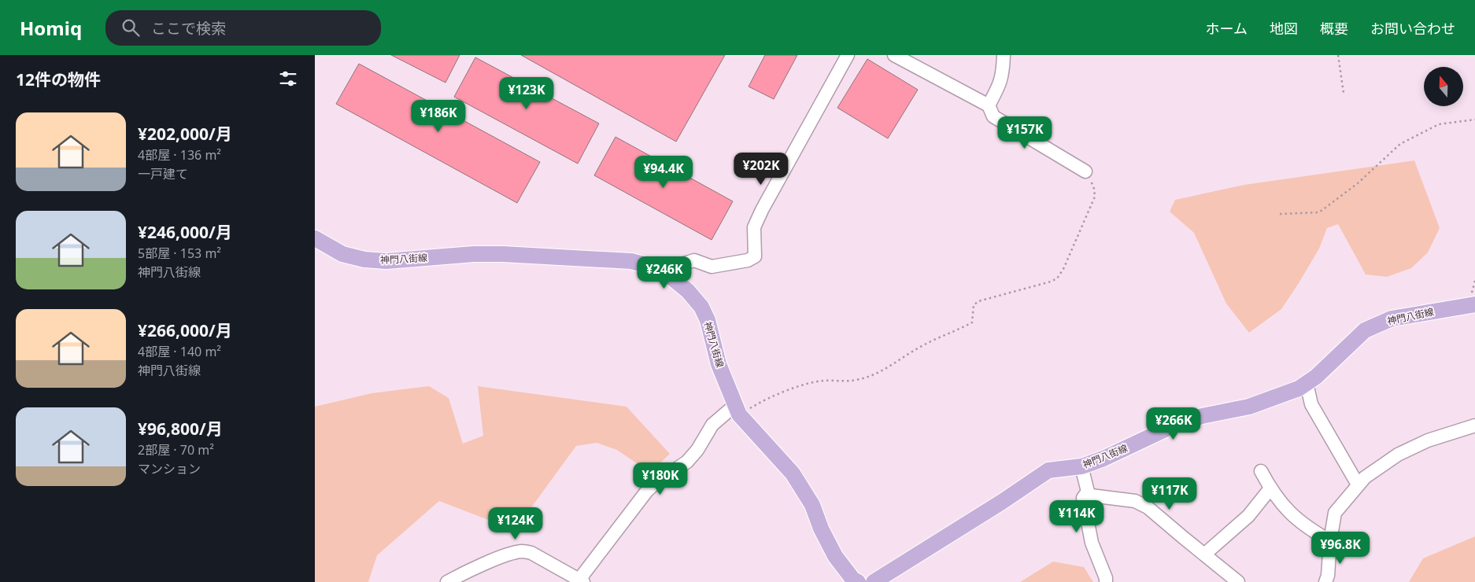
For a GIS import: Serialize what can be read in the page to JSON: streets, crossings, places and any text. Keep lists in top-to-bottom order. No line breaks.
{"streets":{"main road":["神門八街線"]},"north":"top","page":{"header":"Homiq","search":"ここで検索","nav":["ホーム","地図","概要","お問い合わせ"],"heading":"12件の物件","price":["¥123K","¥186K","¥157K","¥202K","¥94.4K","¥246K","¥266K","¥180K","¥117K","¥114K","¥124K","¥96.8K"],"list":[{"name":"¥202,000/月","note":"4部屋 · 136 m² · 一戸建て"},{"name":"¥246,000/月","note":"5部屋 · 153 m² · 神門八街線"},{"name":"¥266,000/月","note":"4部屋 · 140 m² · 神門八街線"},{"name":"¥96,800/月","note":"2部屋 · 70 m² · マンション"}]}}
